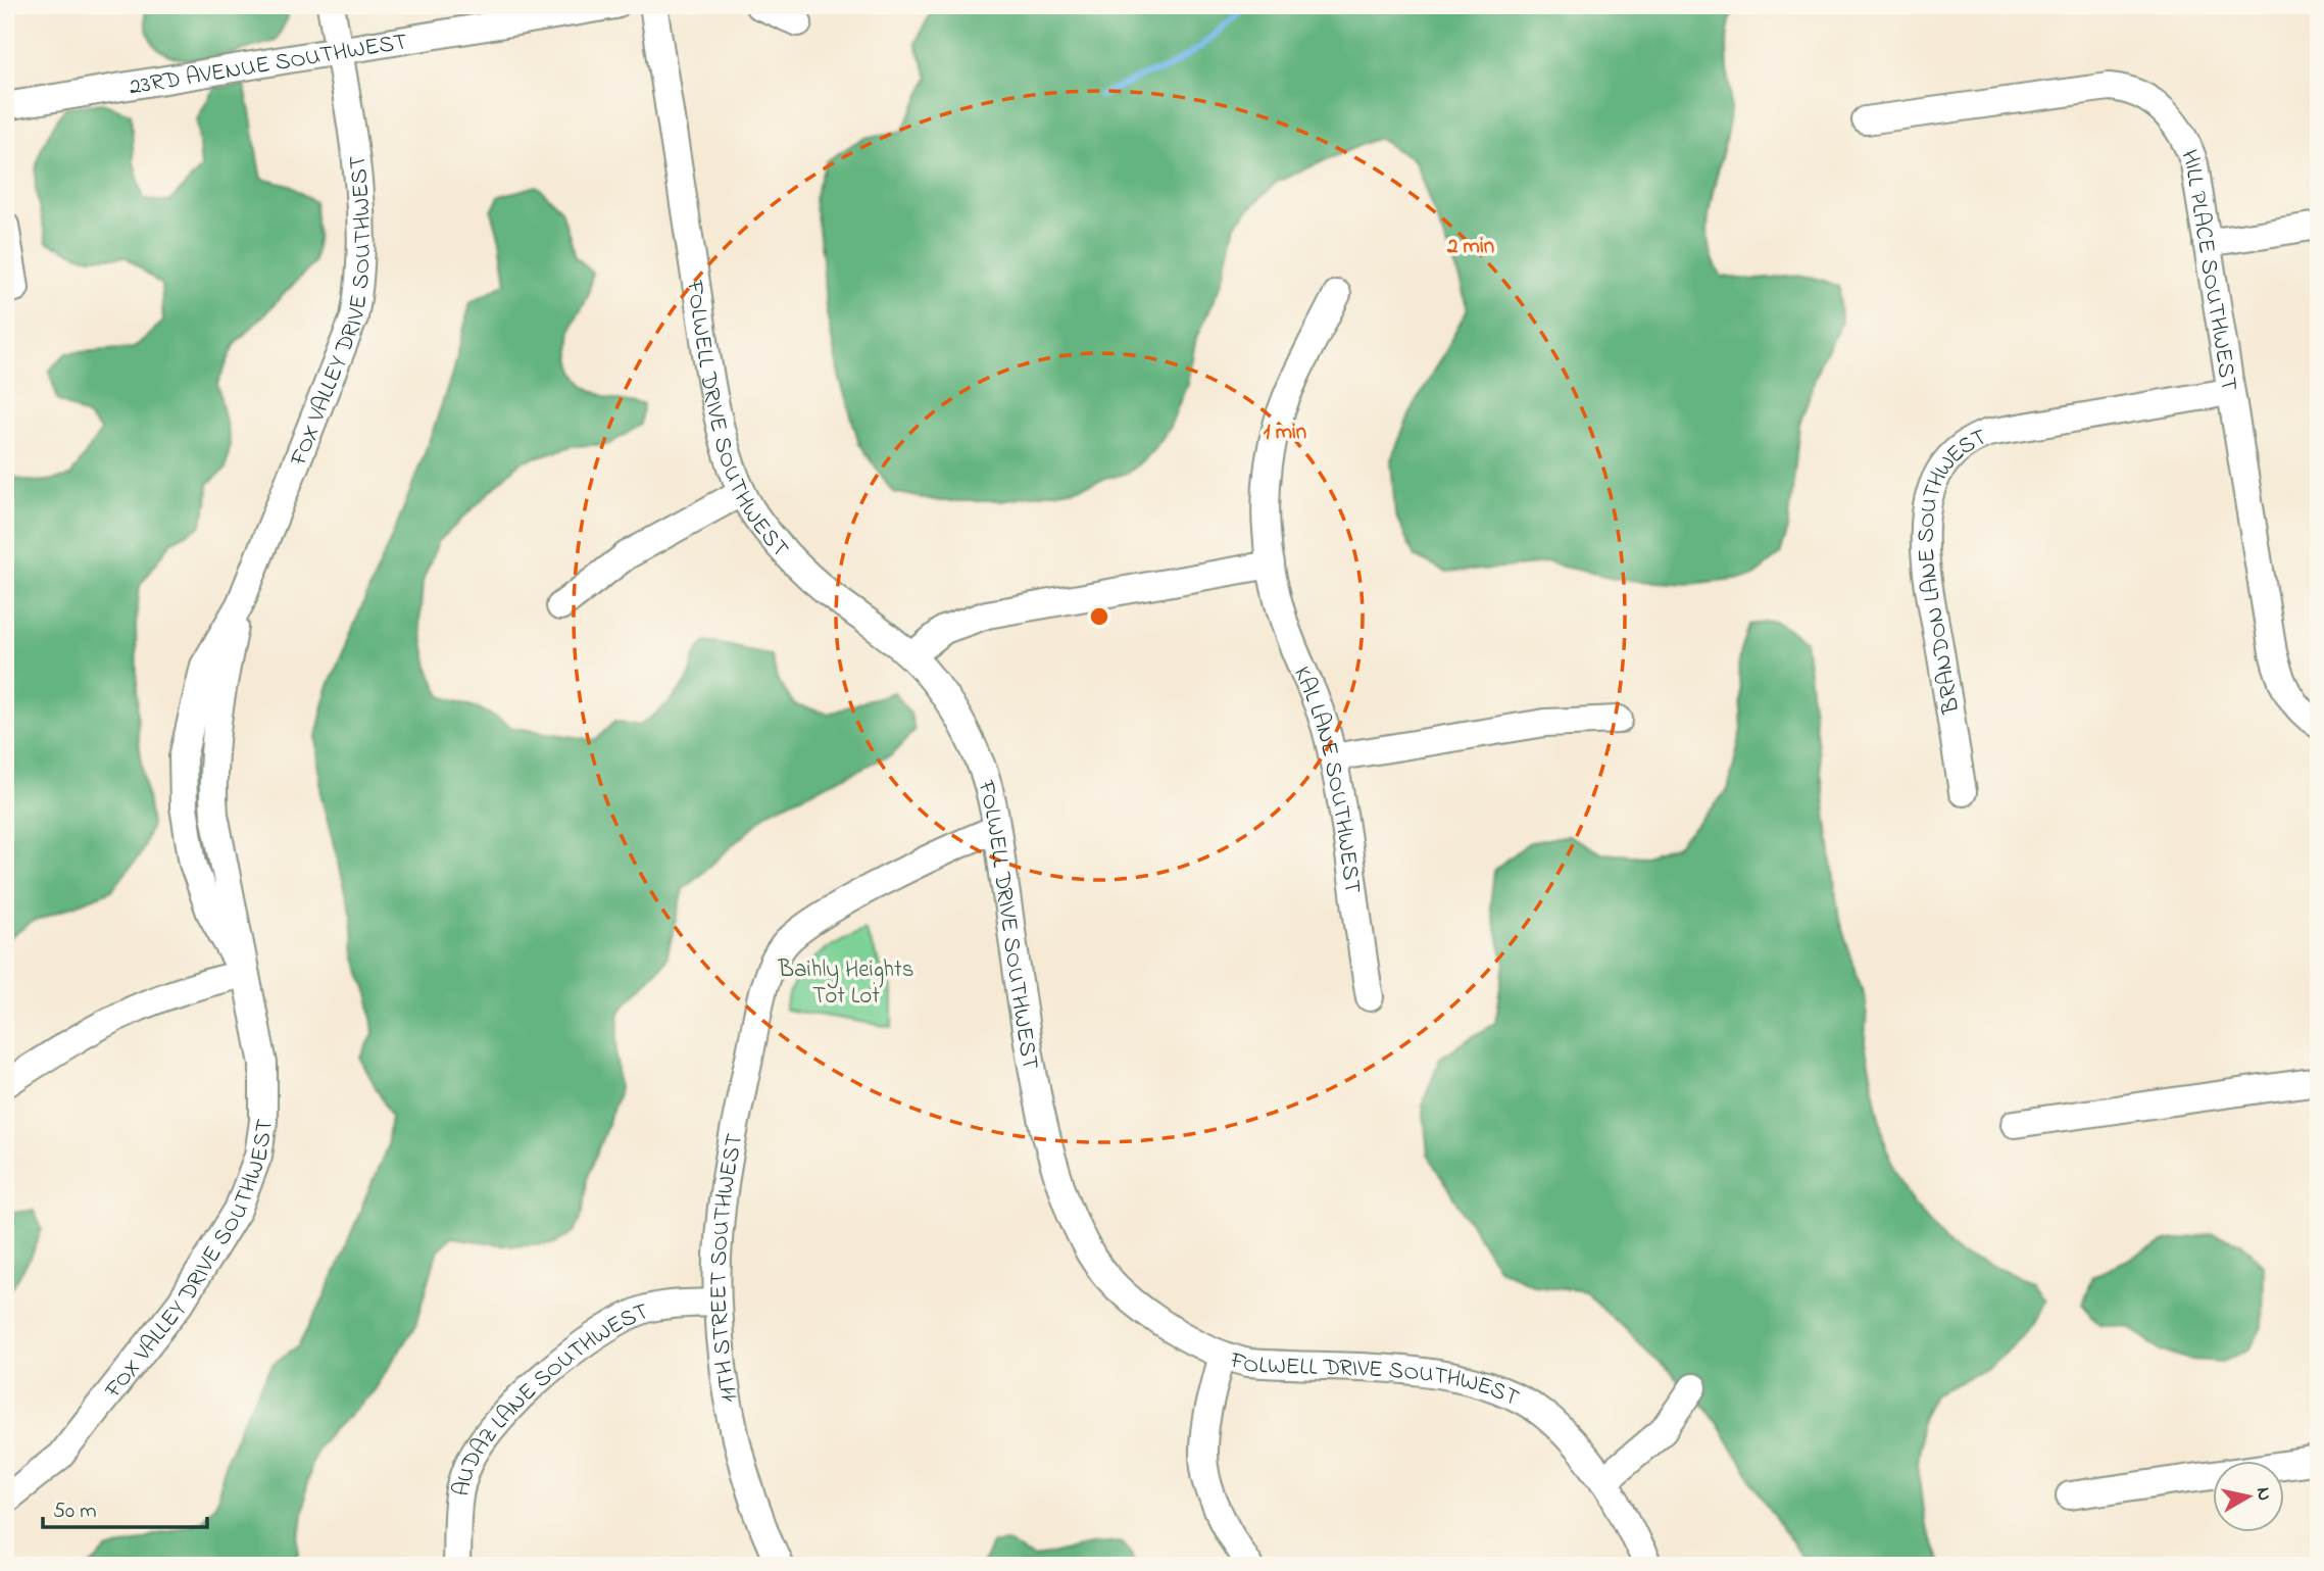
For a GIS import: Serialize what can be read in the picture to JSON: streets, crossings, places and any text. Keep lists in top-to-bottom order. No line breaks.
{"streets":{"street":["23RD AVENUE SOUTHWEST","HILL PLACE SOUTHWEST","FOX VALLEY DRIVE SOUTHWEST","FOLWELL DRIVE SOUTHWEST","BRANDON LANE SOUTHWEST","KAL LANE SOUTHWEST","11TH STREET SOUTHWEST","AUDAZ LANE SOUTHWEST"]},"crossings":[["23RD AVENUE SOUTHWEST","FOX VALLEY DRIVE SOUTHWEST"],["HILL PLACE SOUTHWEST","BRANDON LANE SOUTHWEST"],["FOLWELL DRIVE SOUTHWEST","11TH STREET SOUTHWEST"],["11TH STREET SOUTHWEST","AUDAZ LANE SOUTHWEST"]],"parks":["Baihly Heights Tot Lot"],"scale_bar":"50 m","north":"right","rings":["2 min","1 min"]}
